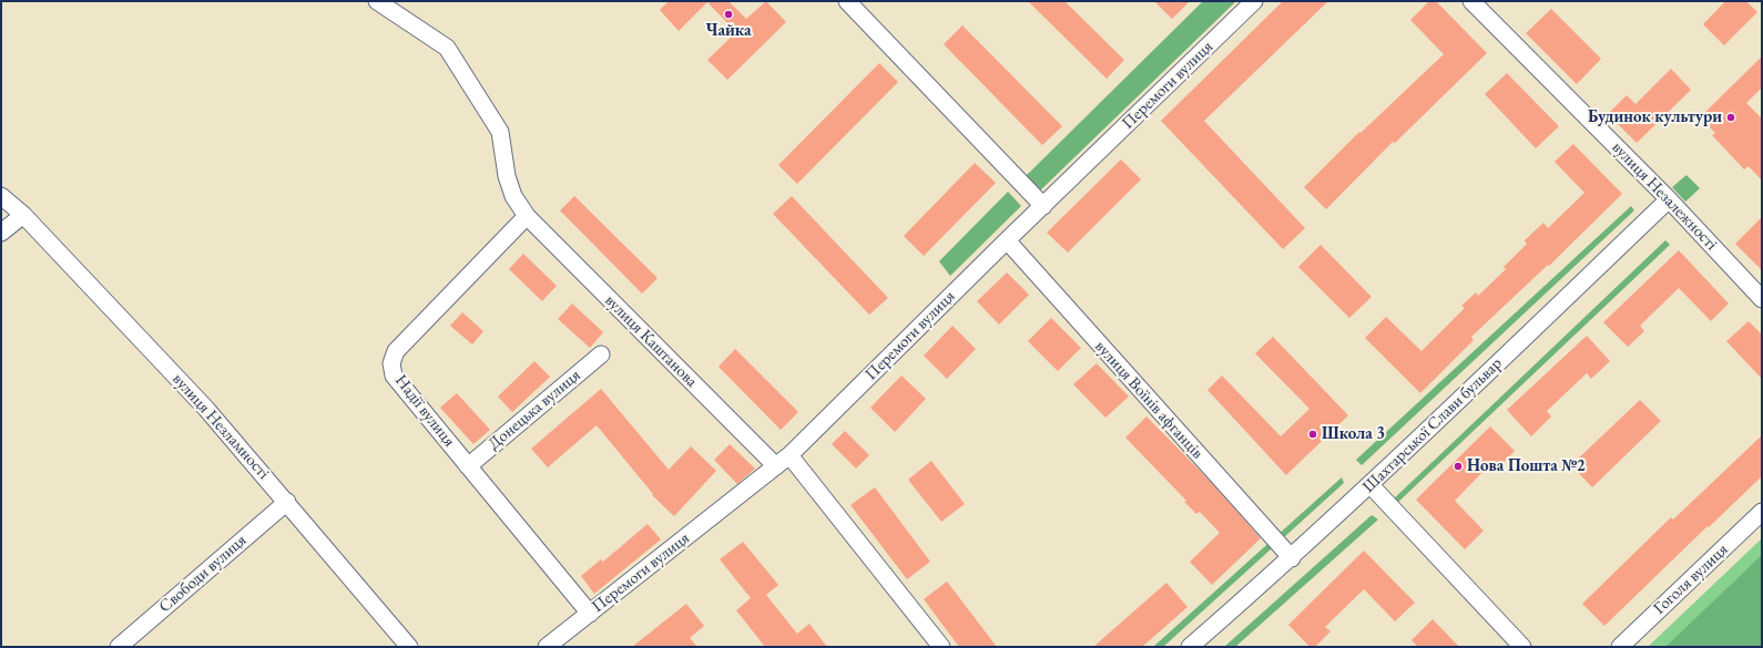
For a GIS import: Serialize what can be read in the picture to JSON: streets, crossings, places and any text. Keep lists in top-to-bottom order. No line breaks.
{"streets":{"street":["Перемоги вулиця","вулиця Незалежності","вулиця Каштанова","вулиця Воїнів афганців","Донецька вулиця","Надії вулиця","Шахтарської Слави бульвар","вулиця Незламності","Свободи вулиця","Гоголя вулиця"]},"crossings":[["Перемоги вулиця","вулиця Каштанова"],["Перемоги вулиця","вулиця Воїнів афганців"],["Перемоги вулиця","Надії вулиця"],["вулиця Незалежності","Шахтарської Слави бульвар"],["вулиця Каштанова","Надії вулиця"],["вулиця Воїнів афганців","Шахтарської Слави бульвар"],["Донецька вулиця","Надії вулиця"],["вулиця Незламності","Свободи вулиця"]],"places":["Чайка","Будинок культури","Школа 3","Нова Пошта №2"]}
